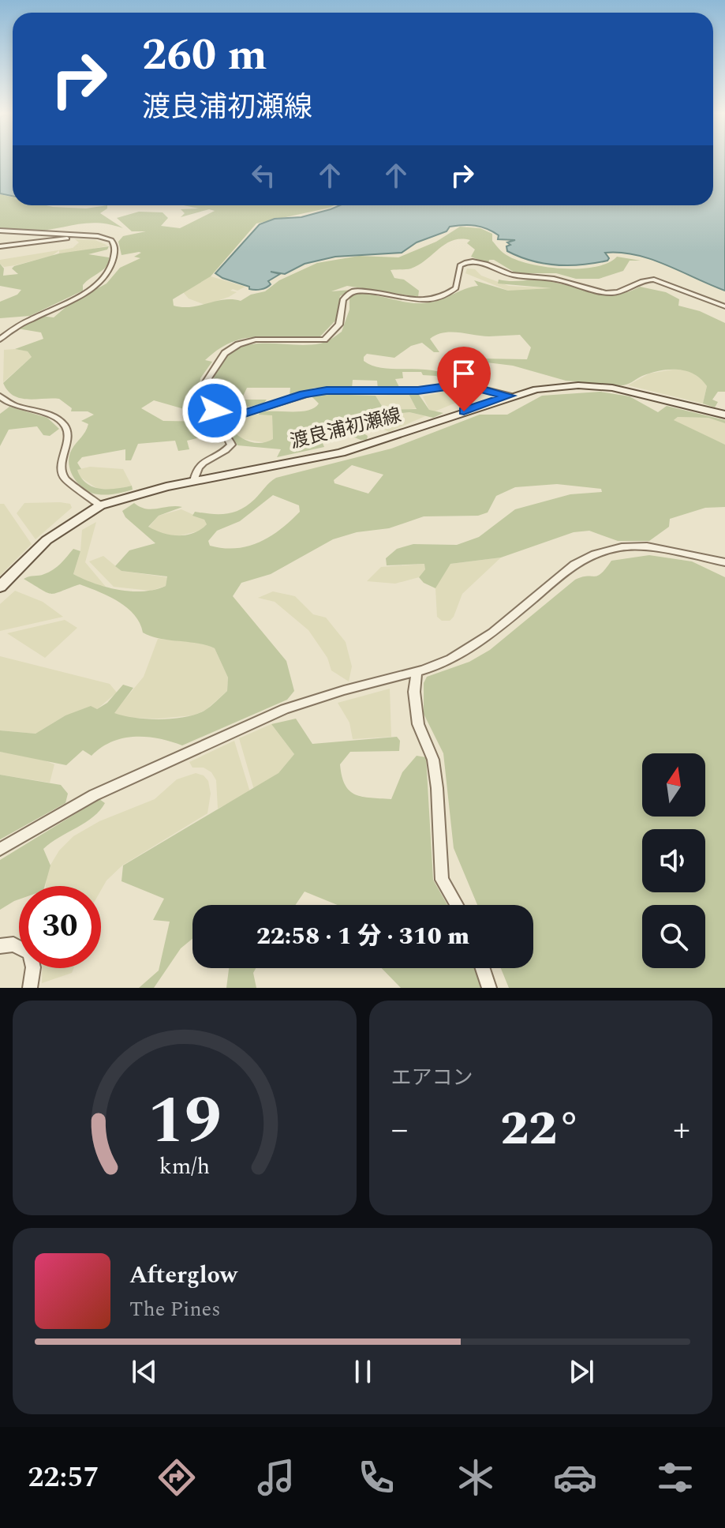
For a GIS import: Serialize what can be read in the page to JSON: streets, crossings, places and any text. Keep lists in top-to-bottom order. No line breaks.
{"streets":{"main road":["渡良浦初瀬線"]},"north":"top","page":{"turn":["260 m","渡良浦初瀬線"],"limit":"30","trip":"22:58 · 1 分 · 310 m","tile":"エアコン","heat":["−","22°","+"],"song":["Afterglow","The Pines"],"tabs":"22:57","gauge":["19","km/h"]}}
